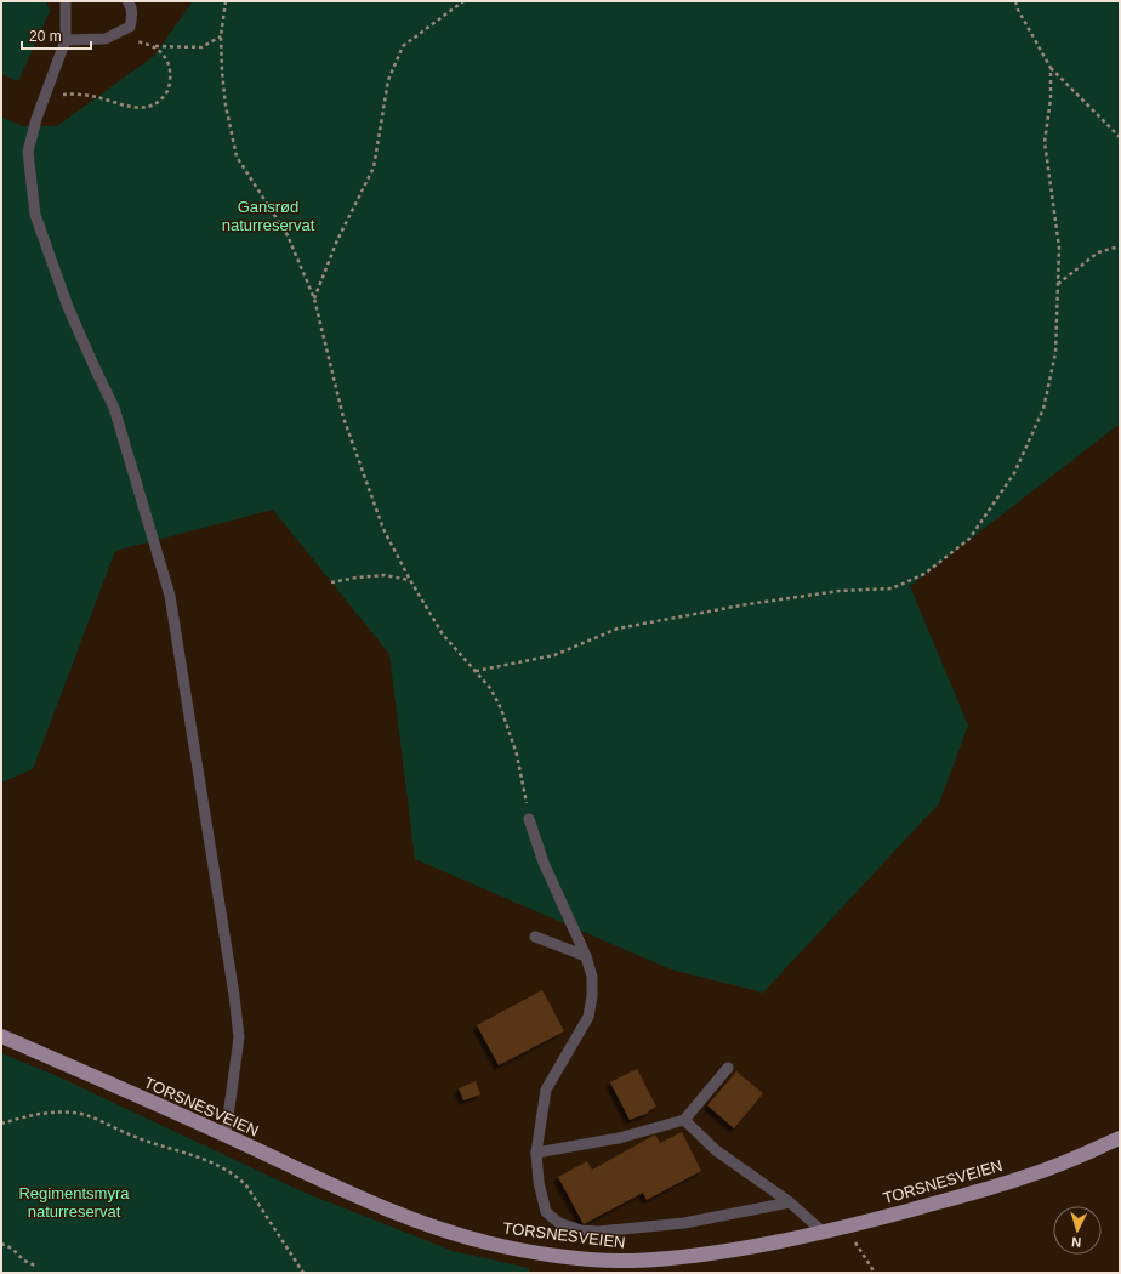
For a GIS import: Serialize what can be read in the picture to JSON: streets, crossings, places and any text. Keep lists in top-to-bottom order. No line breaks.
{"streets":{"main road":["TORSNESVEIEN"]},"parks":["Gansrød naturreservat","Regimentsmyra naturreservat"],"scale_bar":"20 m","north":"bottom"}
